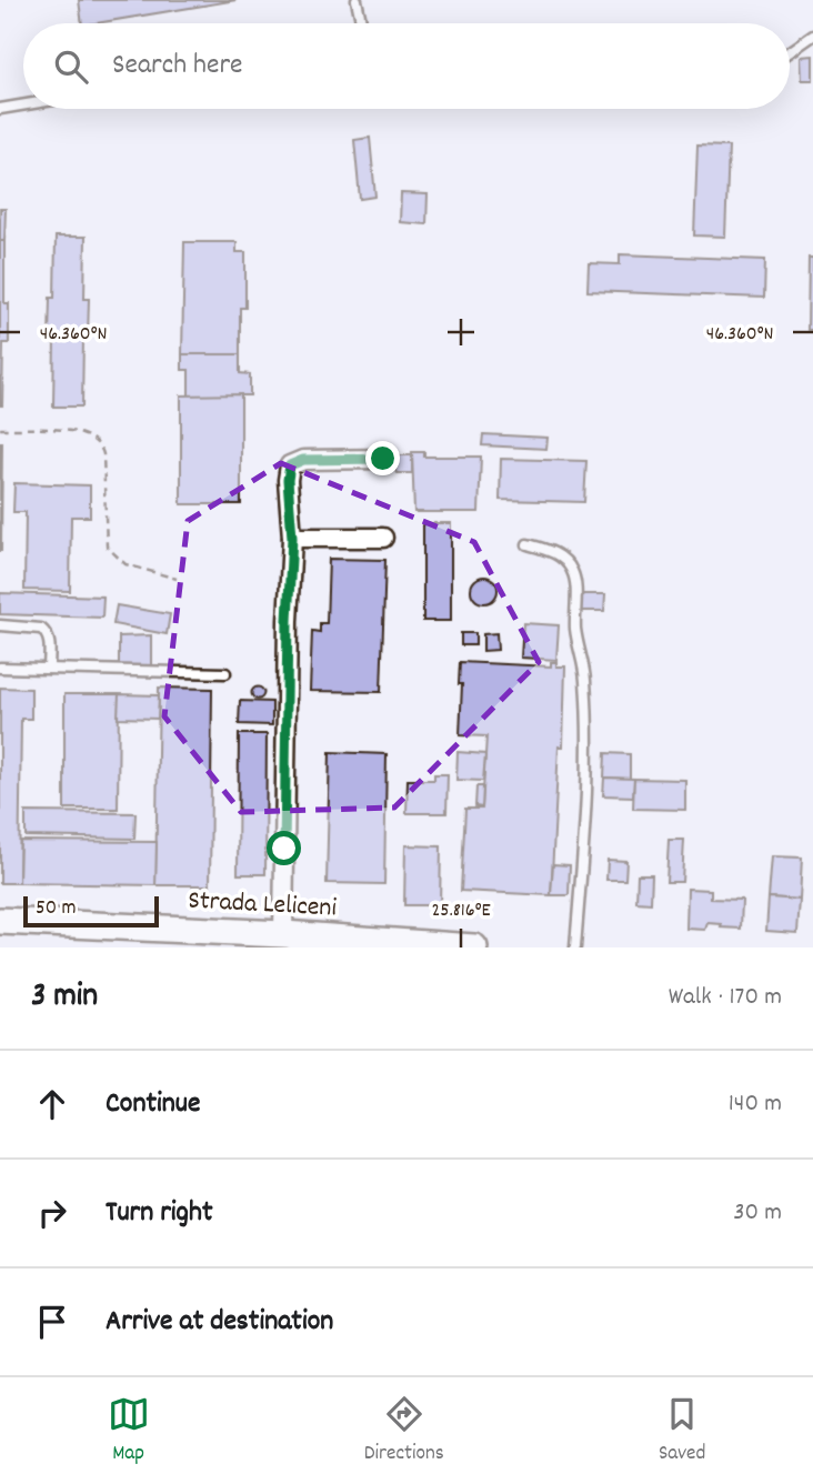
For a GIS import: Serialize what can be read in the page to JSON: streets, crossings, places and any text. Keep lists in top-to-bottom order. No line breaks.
{"streets":{"main road":["Strada Leliceni"]},"scale_bar":"50 m","page":{"search":"Search here","scale":"50 m","heading":["3 min","Walk · 170 m"],"list":[["Continue","140 m"],["Turn right","30 m"],"Arrive at destination"],"nav":["Map","Directions","Saved"]},"coordinates":["46.360°N","25.816°E"]}
